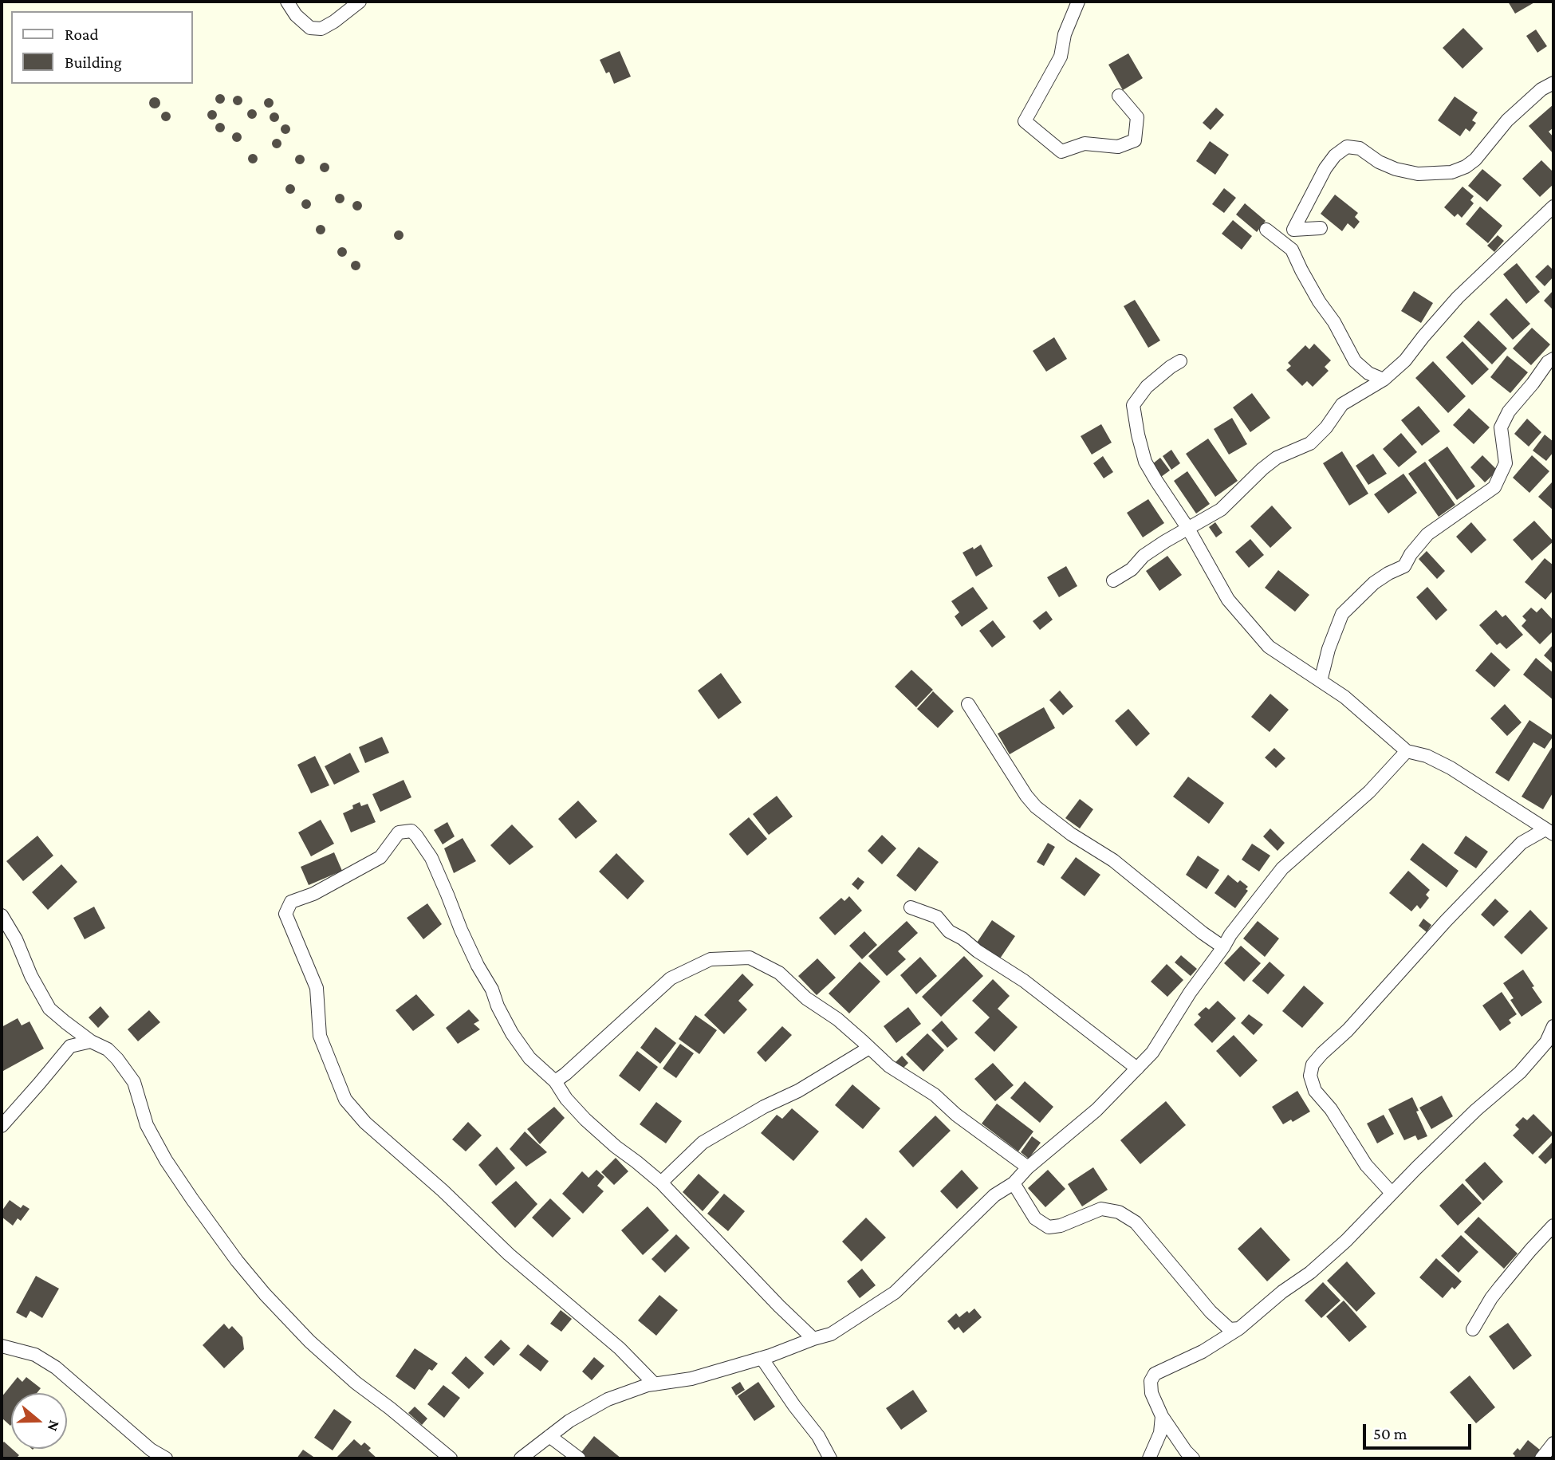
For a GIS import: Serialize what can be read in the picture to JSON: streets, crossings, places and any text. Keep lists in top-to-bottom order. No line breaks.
{"legend":["Road","Building"],"scale_bar":"50 m","north":"right"}
